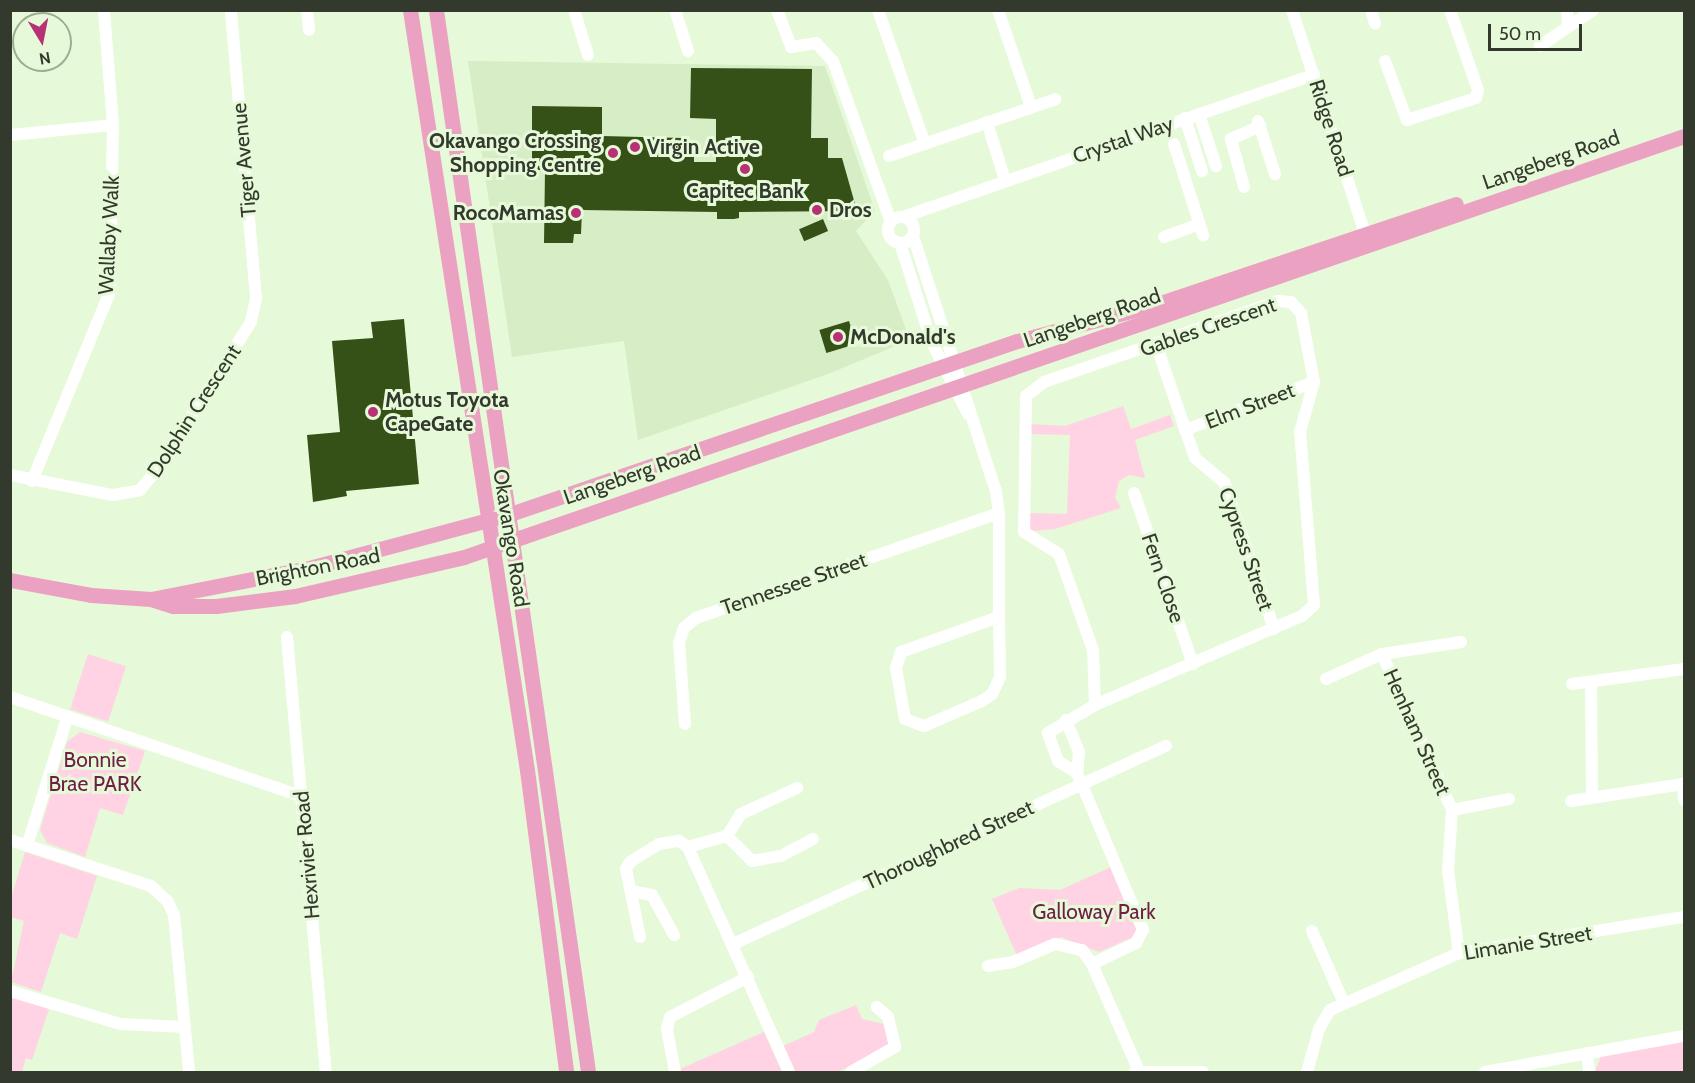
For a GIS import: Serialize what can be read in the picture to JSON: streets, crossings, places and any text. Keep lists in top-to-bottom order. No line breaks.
{"streets":{"main road":["Langeberg Road","Okavango Road","Brighton Road"],"street":["Ridge Road","Crystal Way","Tiger Avenue","Wallaby Walk","Gables Crescent","Elm Street","Dolphin Crescent","Cypress Street","Fern Close","Tennessee Street","Henham Street","Thoroughbred Street","Hexrivier Road","Limanie Street"]},"crossings":[["Ridge Road","Crystal Way"],["Ridge Road","Langeberg Road"],["Tiger Avenue","Dolphin Crescent"],["Langeberg Road","Okavango Road"],["Langeberg Road","Brighton Road"],["Wallaby Walk","Dolphin Crescent"],["Gables Crescent","Elm Street"],["Gables Crescent","Cypress Street"],["Gables Crescent","Fern Close"],["Gables Crescent","Thoroughbred Street"],["Elm Street","Cypress Street"],["Okavango Road","Brighton Road"],["Henham Street","Limanie Street"]],"parks":["Bonnie Brae PARK","Galloway Park"],"places":["Virgin Active","Okavango Crossing Shopping Centre","Capitec Bank","Dros","RocoMamas","McDonald's","Motus Toyota CapeGate"],"scale_bar":"50 m","north":"bottom"}
